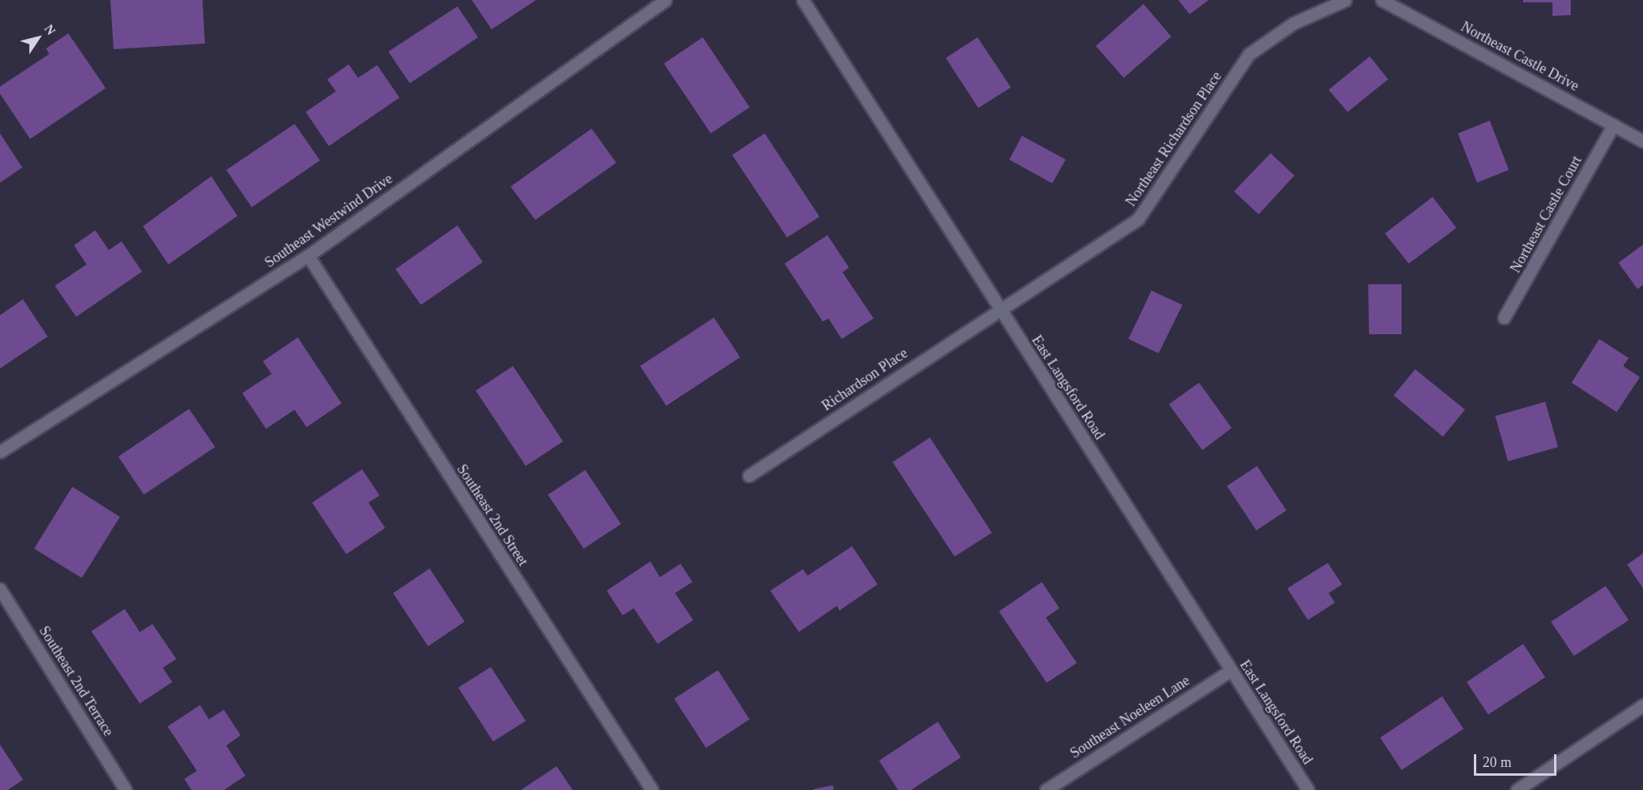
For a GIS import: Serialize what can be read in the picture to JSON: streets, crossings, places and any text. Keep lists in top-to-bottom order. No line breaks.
{"streets":{"street":["Northeast Castle Drive","Northeast Richardson Place","Northeast Castle Court","Southeast Westwind Drive","Richardson Place","East Langsford Road","Southeast 2nd Street","Southeast 2nd Terrace","Southeast Noeleen Lane"]},"crossings":[["Northeast Castle Drive","Northeast Castle Court"],["Northeast Richardson Place","Richardson Place"],["Northeast Richardson Place","East Langsford Road"],["Southeast Westwind Drive","Southeast 2nd Street"],["Richardson Place","East Langsford Road"],["East Langsford Road","Southeast Noeleen Lane"]],"scale_bar":"20 m","north":"top right"}
